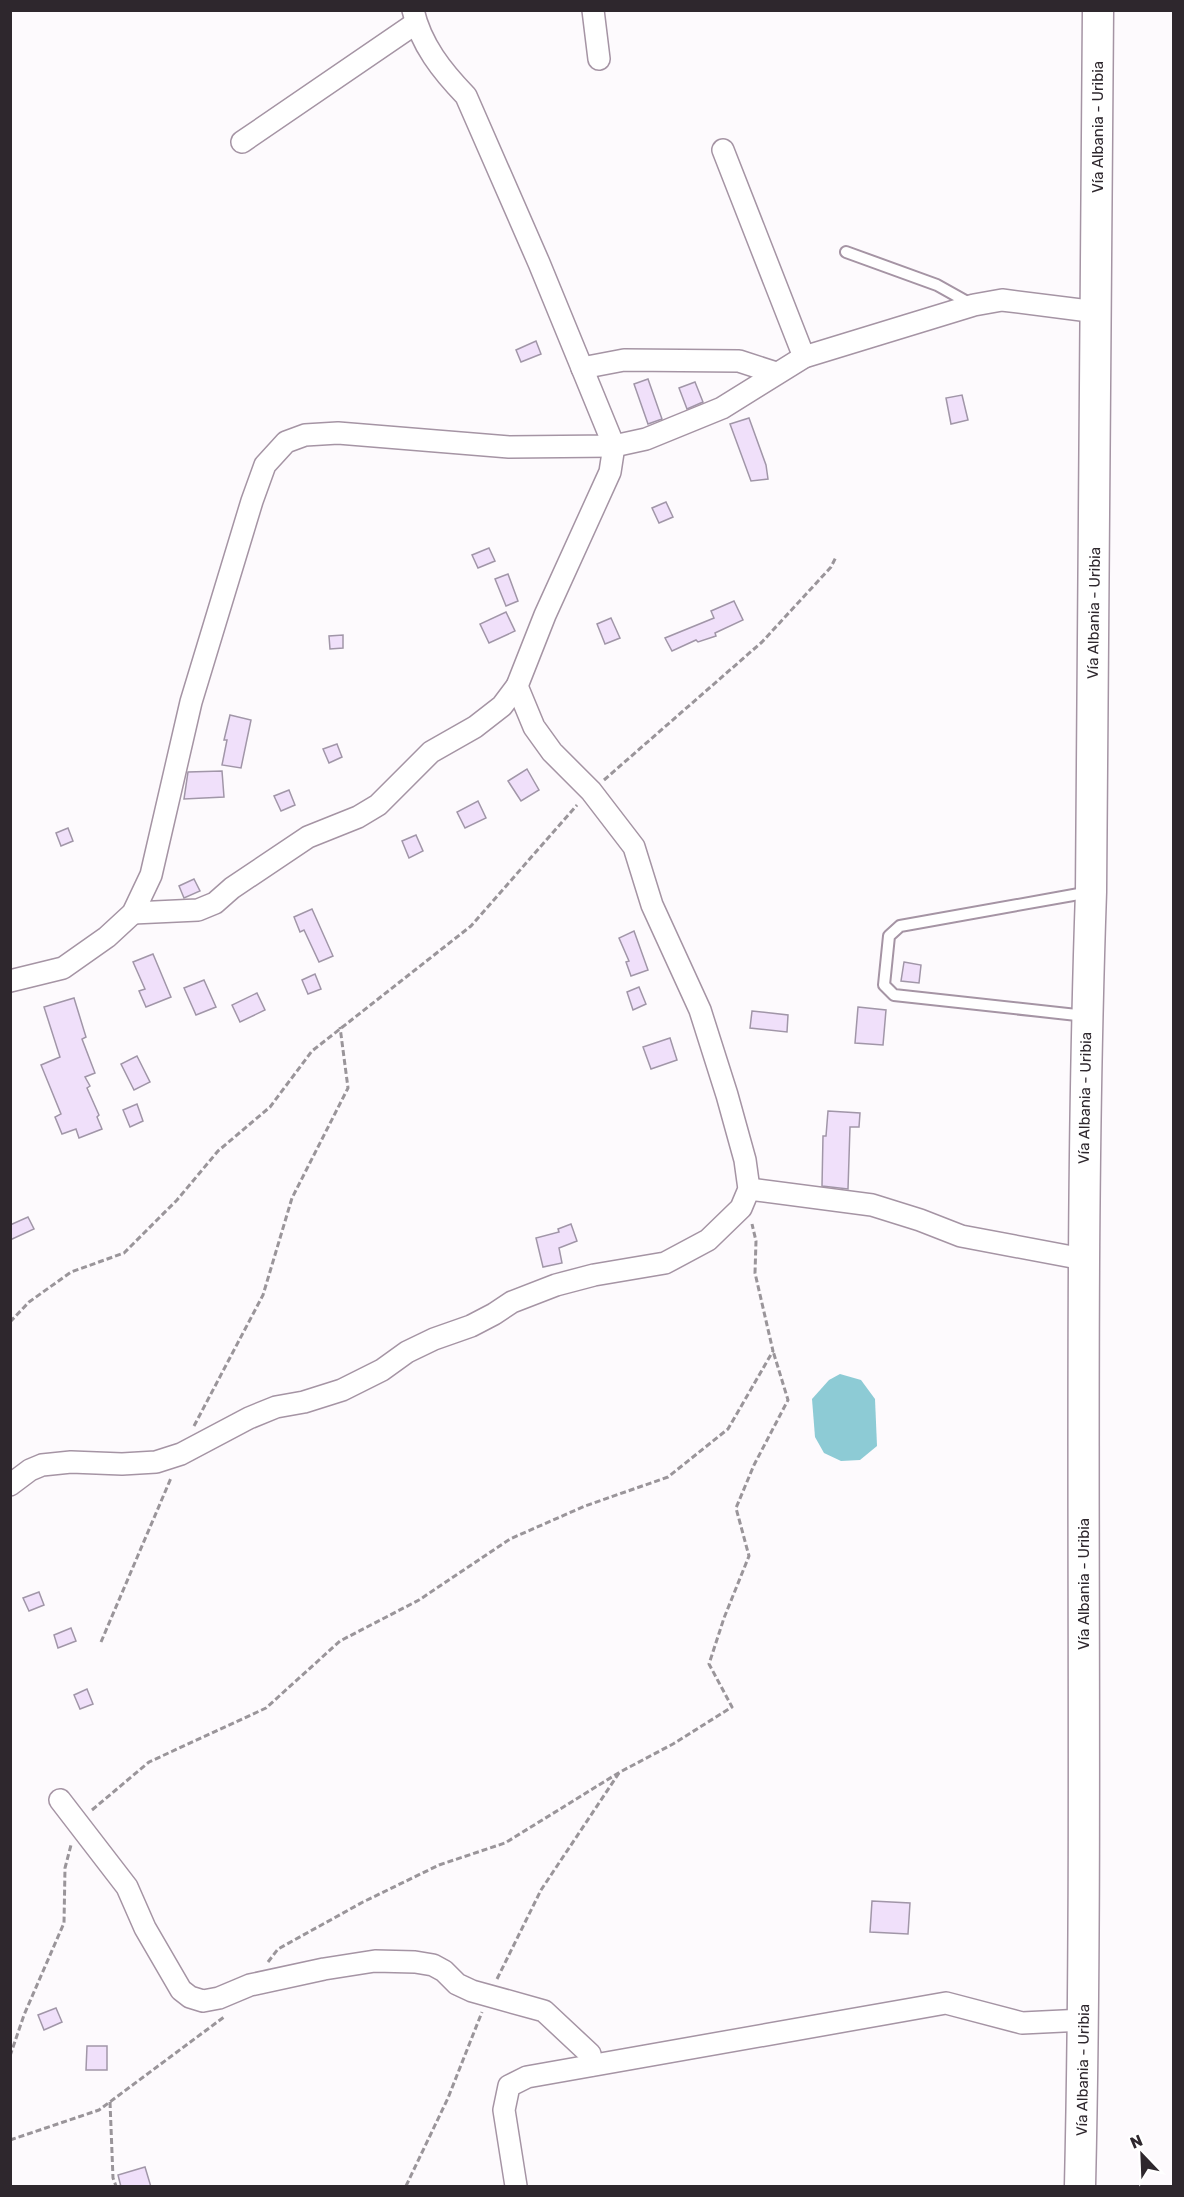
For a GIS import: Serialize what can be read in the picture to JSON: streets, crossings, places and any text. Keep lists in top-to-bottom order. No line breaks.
{"streets":{"main road":["Vía Albania - Uribia"]},"north":"top left"}
